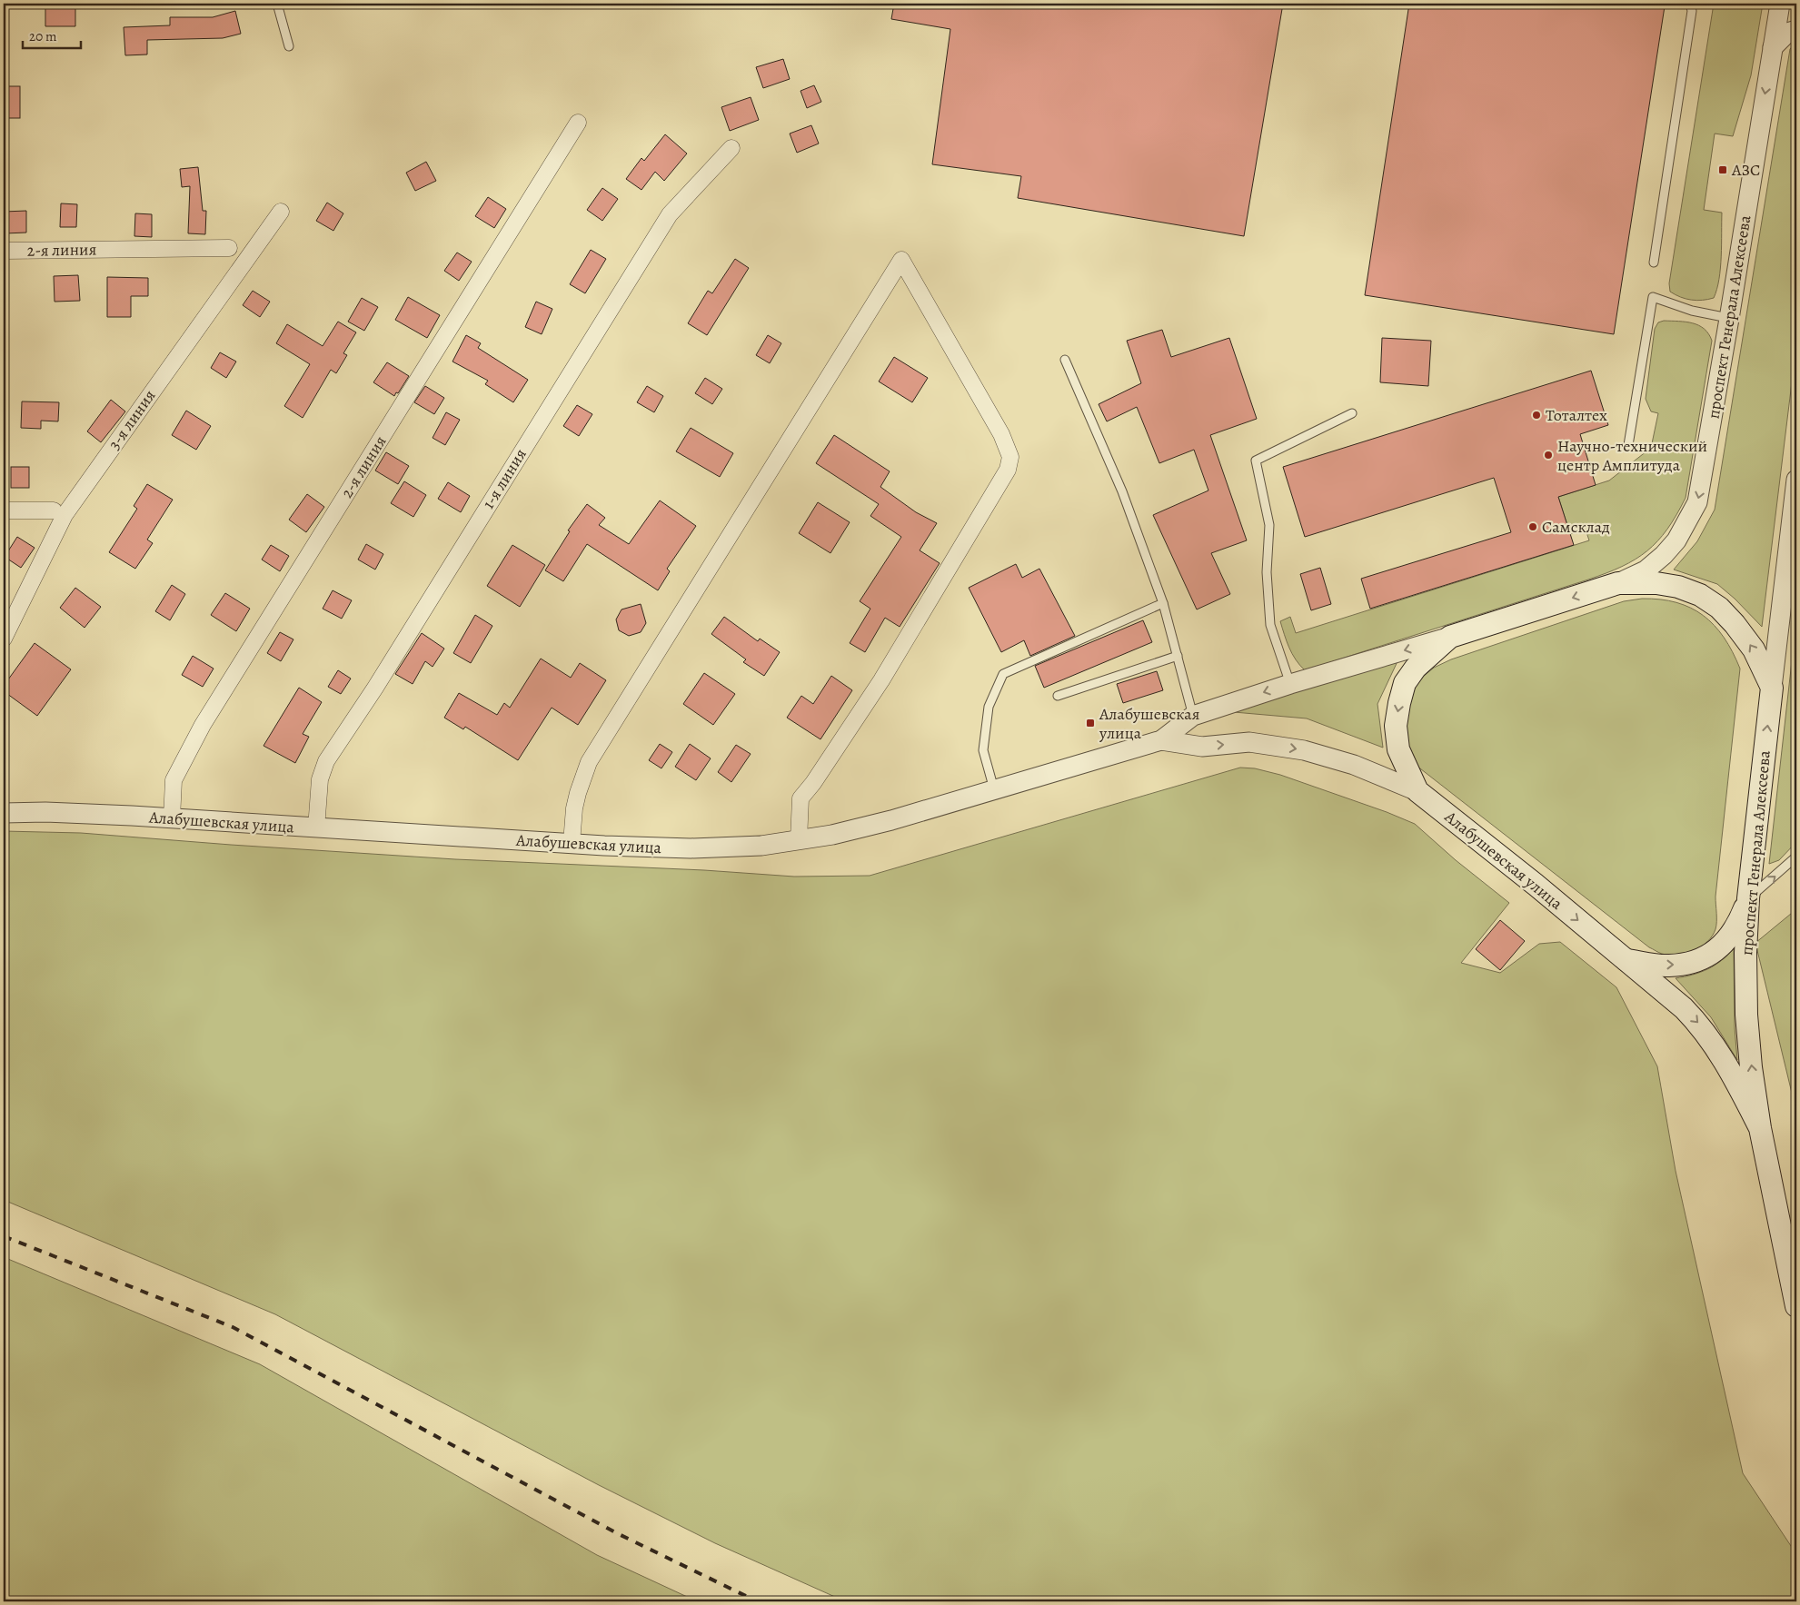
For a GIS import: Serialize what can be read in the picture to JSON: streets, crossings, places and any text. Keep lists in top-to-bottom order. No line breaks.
{"streets":{"main road":["проспект Генерала Алексеева","Алабушевская улица"],"street":["2-я линия","3-я линия","1-я линия"]},"crossings":[["2-я линия","Алабушевская улица"],["проспект Генерала Алексеева","Алабушевская улица"],["1-я линия","Алабушевская улица"]],"places":{"transit":["АЗС","Алабушевская улица"],"other":["Тоталтех","Научно-технический центр Амплитуда","Самсклад"]},"scale_bar":"20 m"}
